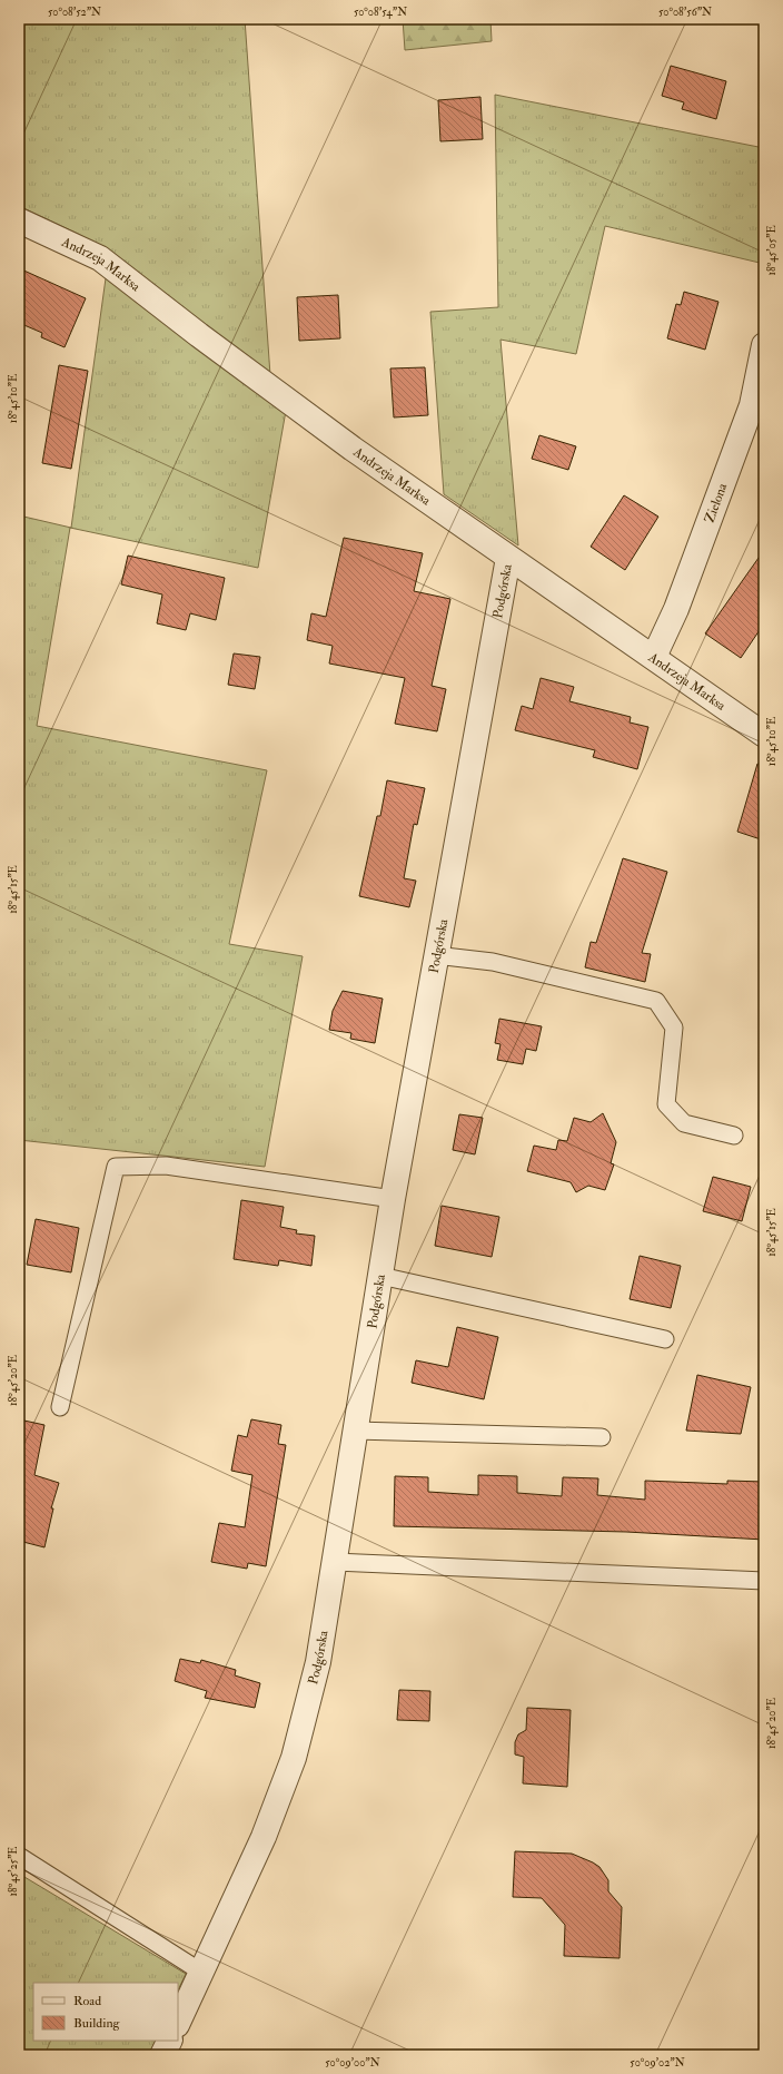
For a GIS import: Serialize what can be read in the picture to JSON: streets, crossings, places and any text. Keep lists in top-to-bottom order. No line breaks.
{"streets":{"street":["Andrzeja Marksa","Zielona","Podgórska"]},"crossings":[["Andrzeja Marksa","Zielona"],["Andrzeja Marksa","Podgórska"]],"legend":["Road","Building"],"coordinates":["50°08'52\"N","50°08'54\"N","50°08'56\"N","18°45'05\"E","18°45'10\"E","18°45'15\"E","18°45'20\"E","18°45'25\"E","50°09'00\"N","50°09'02\"N"]}
